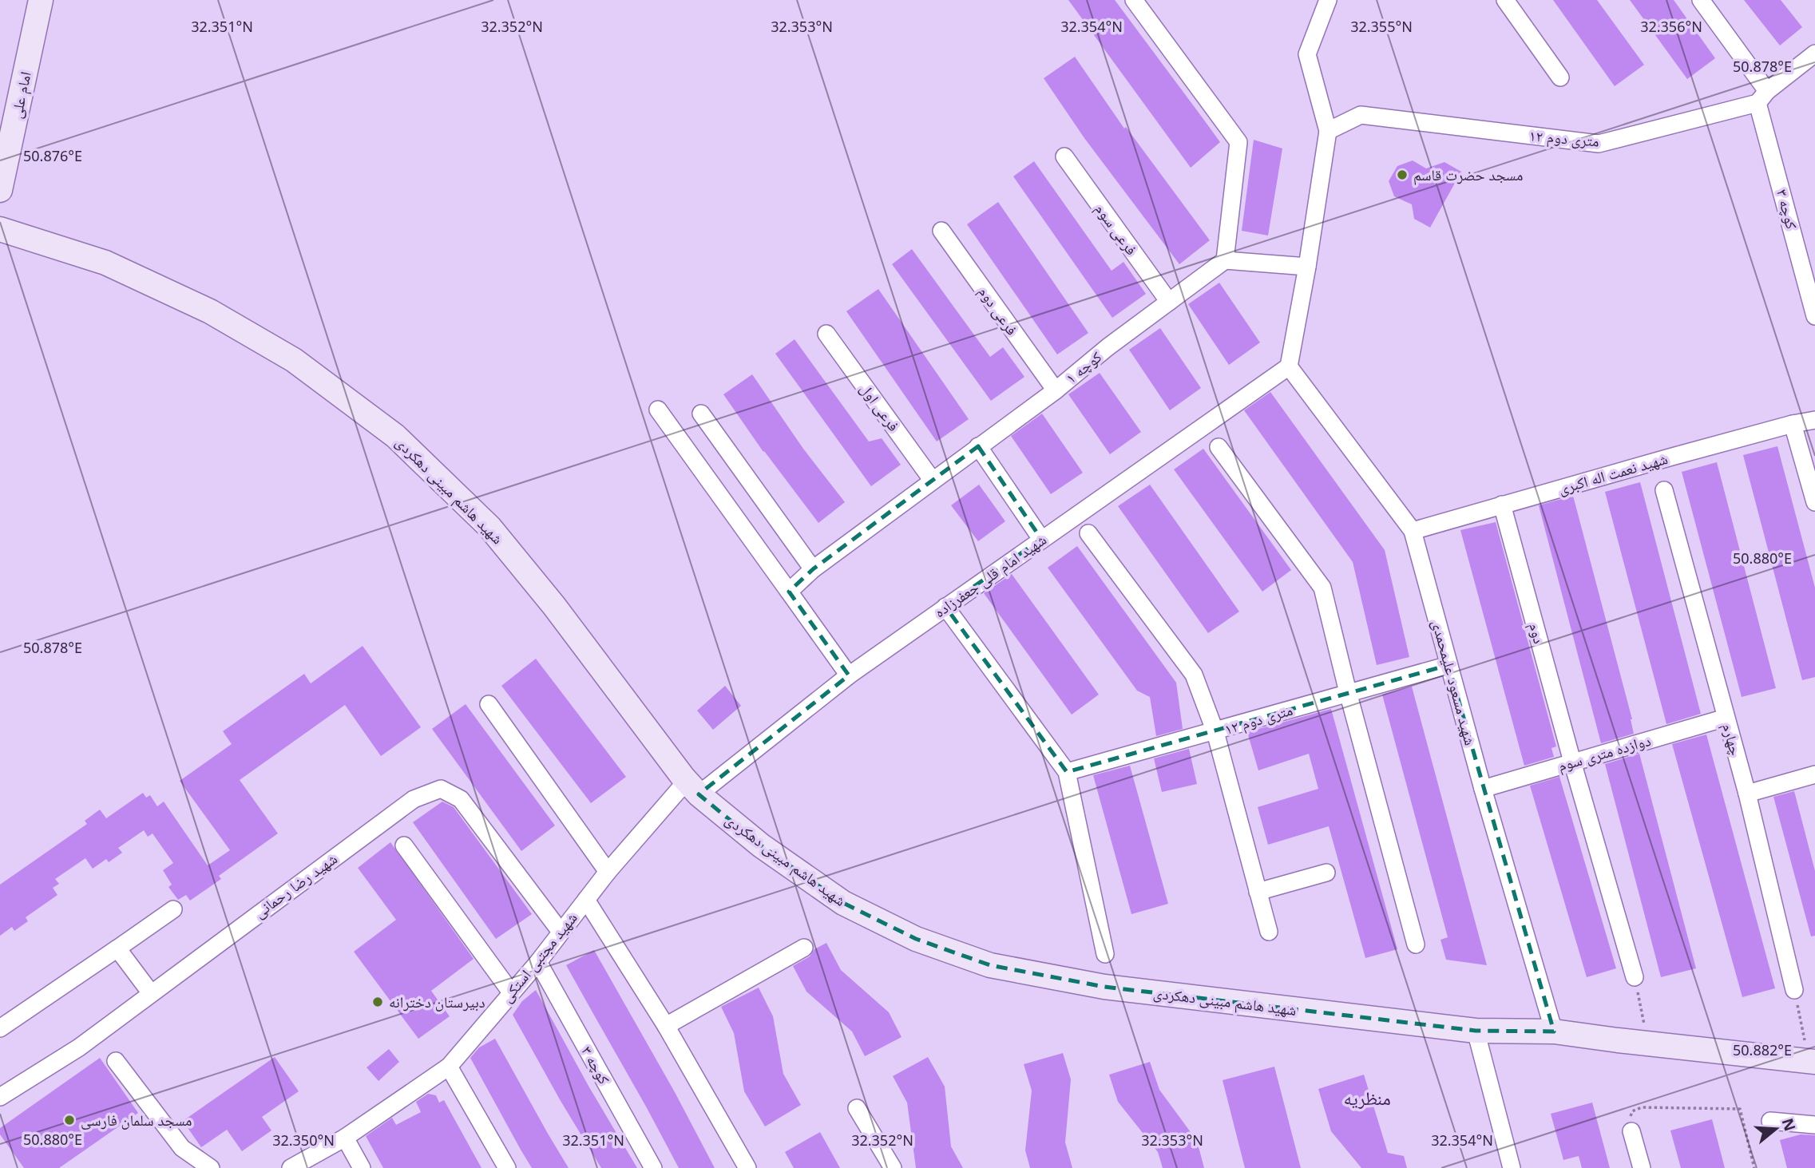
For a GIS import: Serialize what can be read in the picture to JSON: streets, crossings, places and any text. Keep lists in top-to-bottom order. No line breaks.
{"streets":{"main road":["امام علی","شهید هاشم مبینی دهکردی"],"street":["۱۲ متری دوم","کوچه ۳","فرعی سوم","فرعی دوم","کوچه ۱","فرعی اول","شهید نعمت اله اکبری","شهید امام قلی جعفرزاده","دوم","شهید مسعود علیمحمدی","چهارم","دوازده متری سوم","شهید رضا رحمانی","شهید مجتبی استکی"]},"crossings":[["۱۲ متری دوم","کوچه ۳"],["۱۲ متری دوم","شهید مسعود علیمحمدی"],["کوچه ۳","شهید مجتبی استکی"],["فرعی سوم","کوچه ۱"],["فرعی دوم","کوچه ۱"],["کوچه ۱","فرعی اول"],["شهید نعمت اله اکبری","دوم"],["شهید نعمت اله اکبری","شهید مسعود علیمحمدی"],["شهید هاشم مبینی دهکردی","شهید امام قلی جعفرزاده"],["شهید هاشم مبینی دهکردی","شهید مسعود علیمحمدی"],["شهید هاشم مبینی دهکردی","شهید مجتبی استکی"],["شهید امام قلی جعفرزاده","شهید مسعود علیمحمدی"],["شهید امام قلی جعفرزاده","شهید مجتبی استکی"],["دوم","دوازده متری سوم"],["شهید مسعود علیمحمدی","دوازده متری سوم"],["چهارم","دوازده متری سوم"],["شهید رضا رحمانی","شهید مجتبی استکی"]],"districts":["منظریه"],"places":["مسجد حضرت قاسم","دبیرستان دخترانه","مسجد سلمان فارسی"],"north":"right","coordinates":["32.351°N","32.352°N","32.353°N","32.354°N","32.355°N","32.356°N","50.878°E","50.876°E","50.880°E","50.882°E","32.350°N"]}
